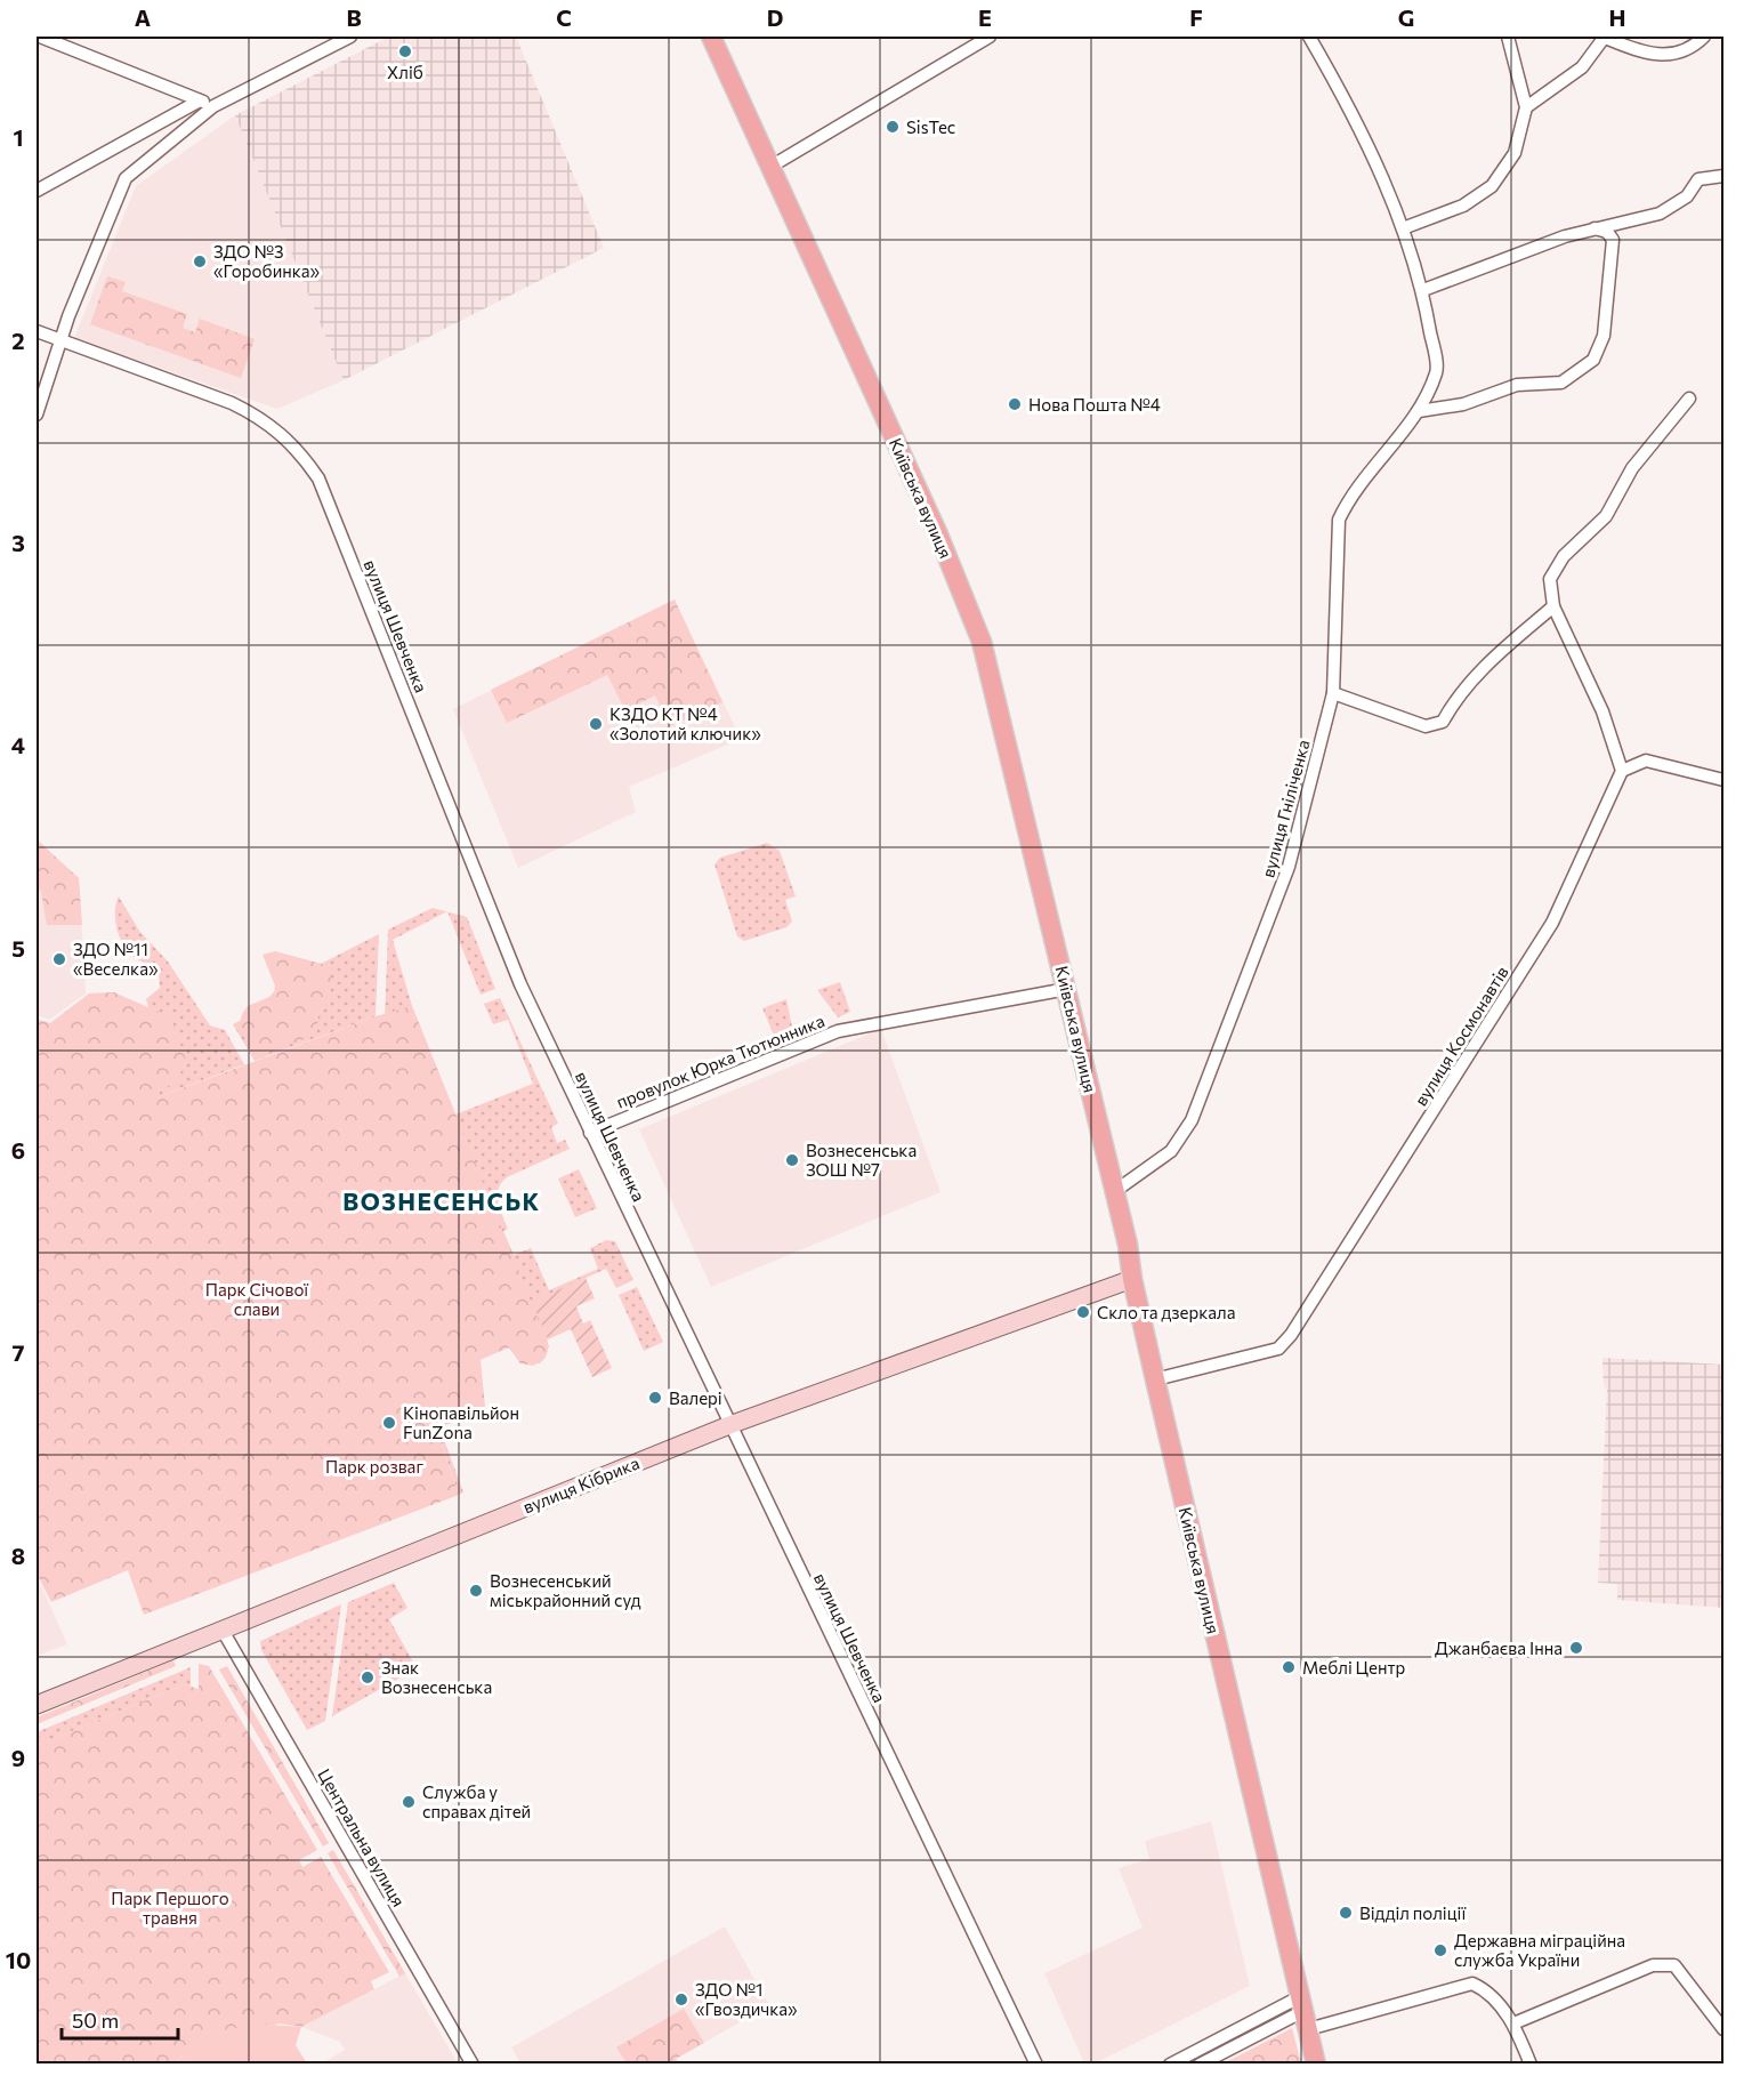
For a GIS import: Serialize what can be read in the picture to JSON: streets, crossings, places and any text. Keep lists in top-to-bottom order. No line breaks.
{"streets":{"main road":["Київська вулиця","вулиця Кібрика"],"street":["вулиця Шевченка","вулиця Гніліченка","вулиця Космонавтів","провулок Юрка Тютюнника","Центральна вулиця"]},"crossings":[["Київська вулиця","вулиця Гніліченка"],["Київська вулиця","вулиця Космонавтів"],["Київська вулиця","провулок Юрка Тютюнника"],["Київська вулиця","вулиця Кібрика"],["вулиця Шевченка","провулок Юрка Тютюнника"],["вулиця Шевченка","вулиця Кібрика"],["вулиця Кібрика","Центральна вулиця"]],"districts":["ВОЗНЕСЕНСЬК"],"parks":["Парк Січової слави","Парк розваг","Парк Першого травня"],"places":["Хліб","SisTec","ЗДО №3 «Горобинка»","Нова Пошта №4","КЗДО КТ №4 «Золотий ключик»","ЗДО №11 «Веселка»","Вознесенська ЗОШ №7","Скло та дзеркала","Валері","Кінопавільйон FunZona","Вознесенський міськрайонний суд","Джанбаєва Інна","Меблі Центр","Знак Вознесенська","Служба у справах дітей","Відділ поліції","Державна міграційна служба України","ЗДО №1 «Гвоздичка»"],"scale_bar":"50 m","grid":{"columns":["A","B","C","D","E","F","G","H"],"rows":["1","2","3","4","5","6","7","8","9","10"]}}
